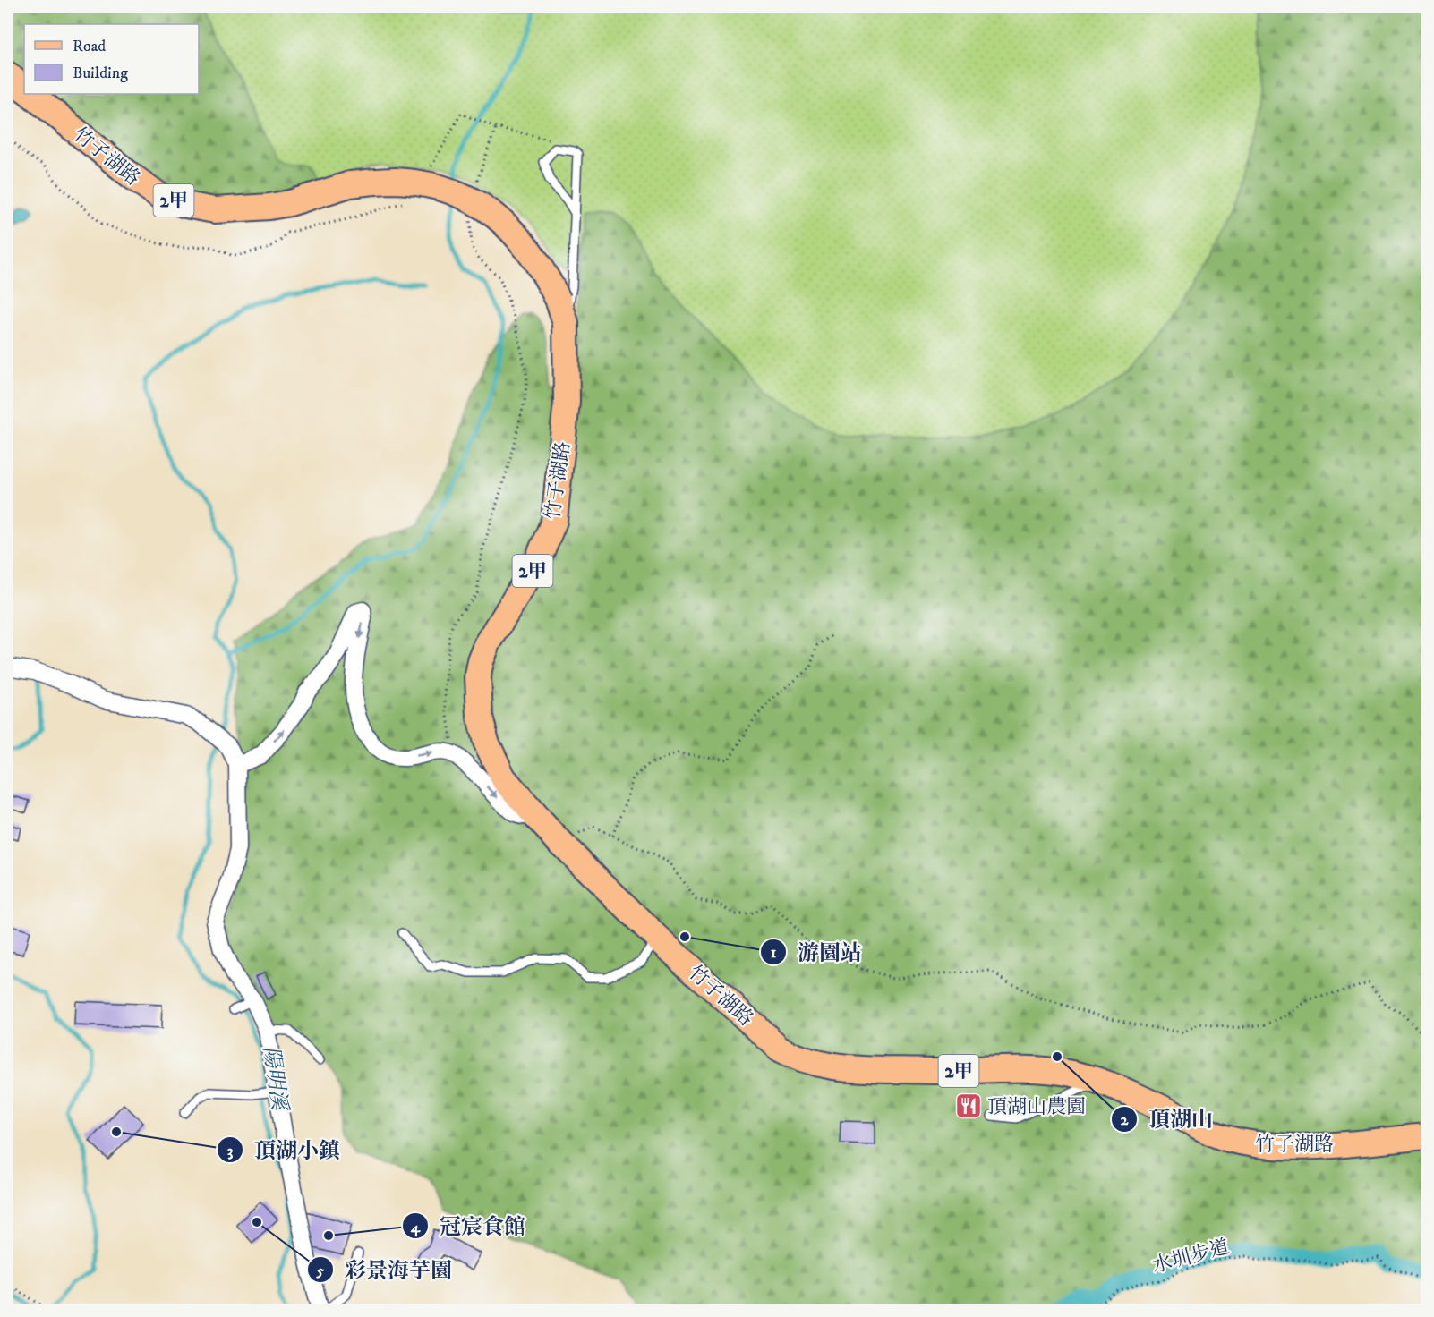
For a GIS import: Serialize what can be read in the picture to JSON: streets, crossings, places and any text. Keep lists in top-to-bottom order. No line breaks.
{"streets":{"main road":["竹子湖路","2甲"],"path":["水圳步道"]},"water":["陽明溪"],"places":{"other":["游園站","頂湖山","頂湖小鎮","彩景海芋園","冠宸食館"],"restaurant":["頂湖山農園"]},"legend":["Road","Building"]}
